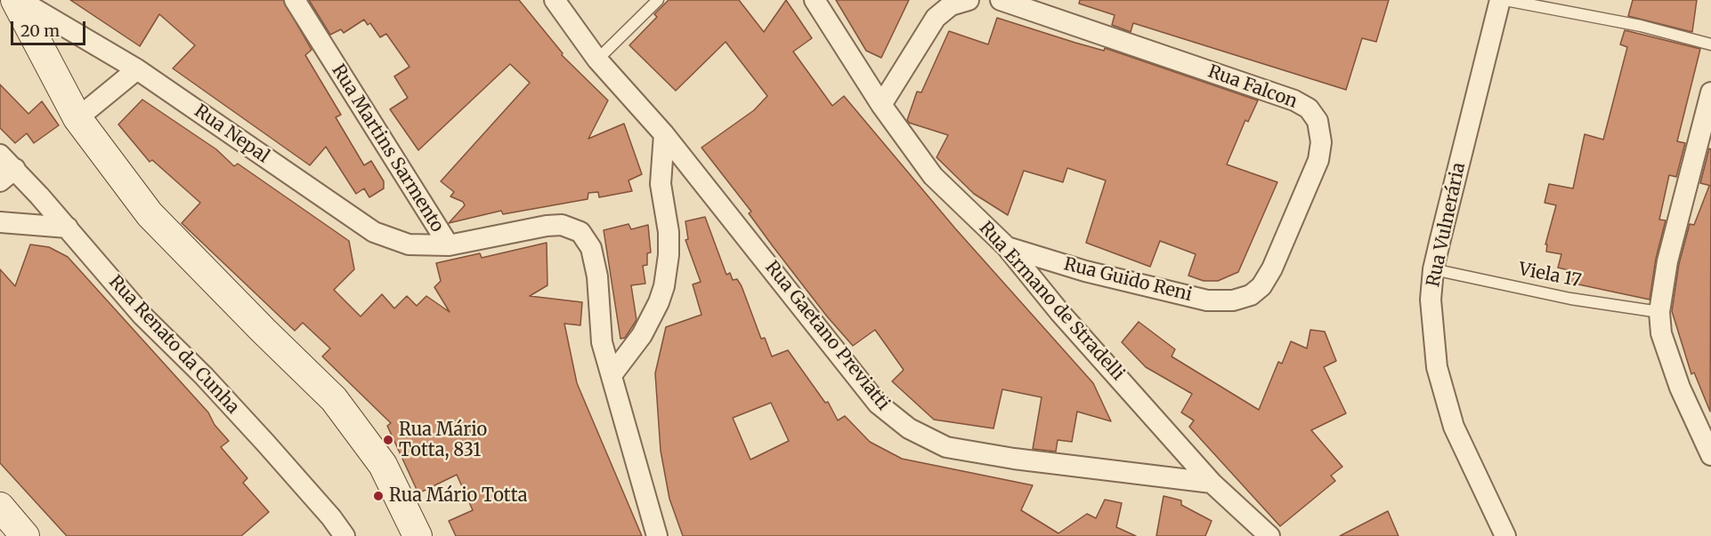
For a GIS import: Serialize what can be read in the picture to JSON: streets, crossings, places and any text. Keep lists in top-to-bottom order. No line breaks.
{"streets":{"street":["Rua Falcon","Rua Nepal","Rua Martins Sarmento","Rua Vulnerária","Rua Guido Reni","Rua Ermano de Stradelli","Rua Gaetano Previatti","Rua Renato da Cunha"],"lane":["Viela 17"]},"crossings":[["Rua Falcon","Rua Guido Reni"],["Rua Nepal","Rua Martins Sarmento"],["Rua Vulnerária","Viela 17"],["Rua Guido Reni","Rua Ermano de Stradelli"],["Rua Ermano de Stradelli","Rua Gaetano Previatti"]],"places":["Rua Mário Totta, 831","Rua Mário Totta"],"scale_bar":"20 m"}
